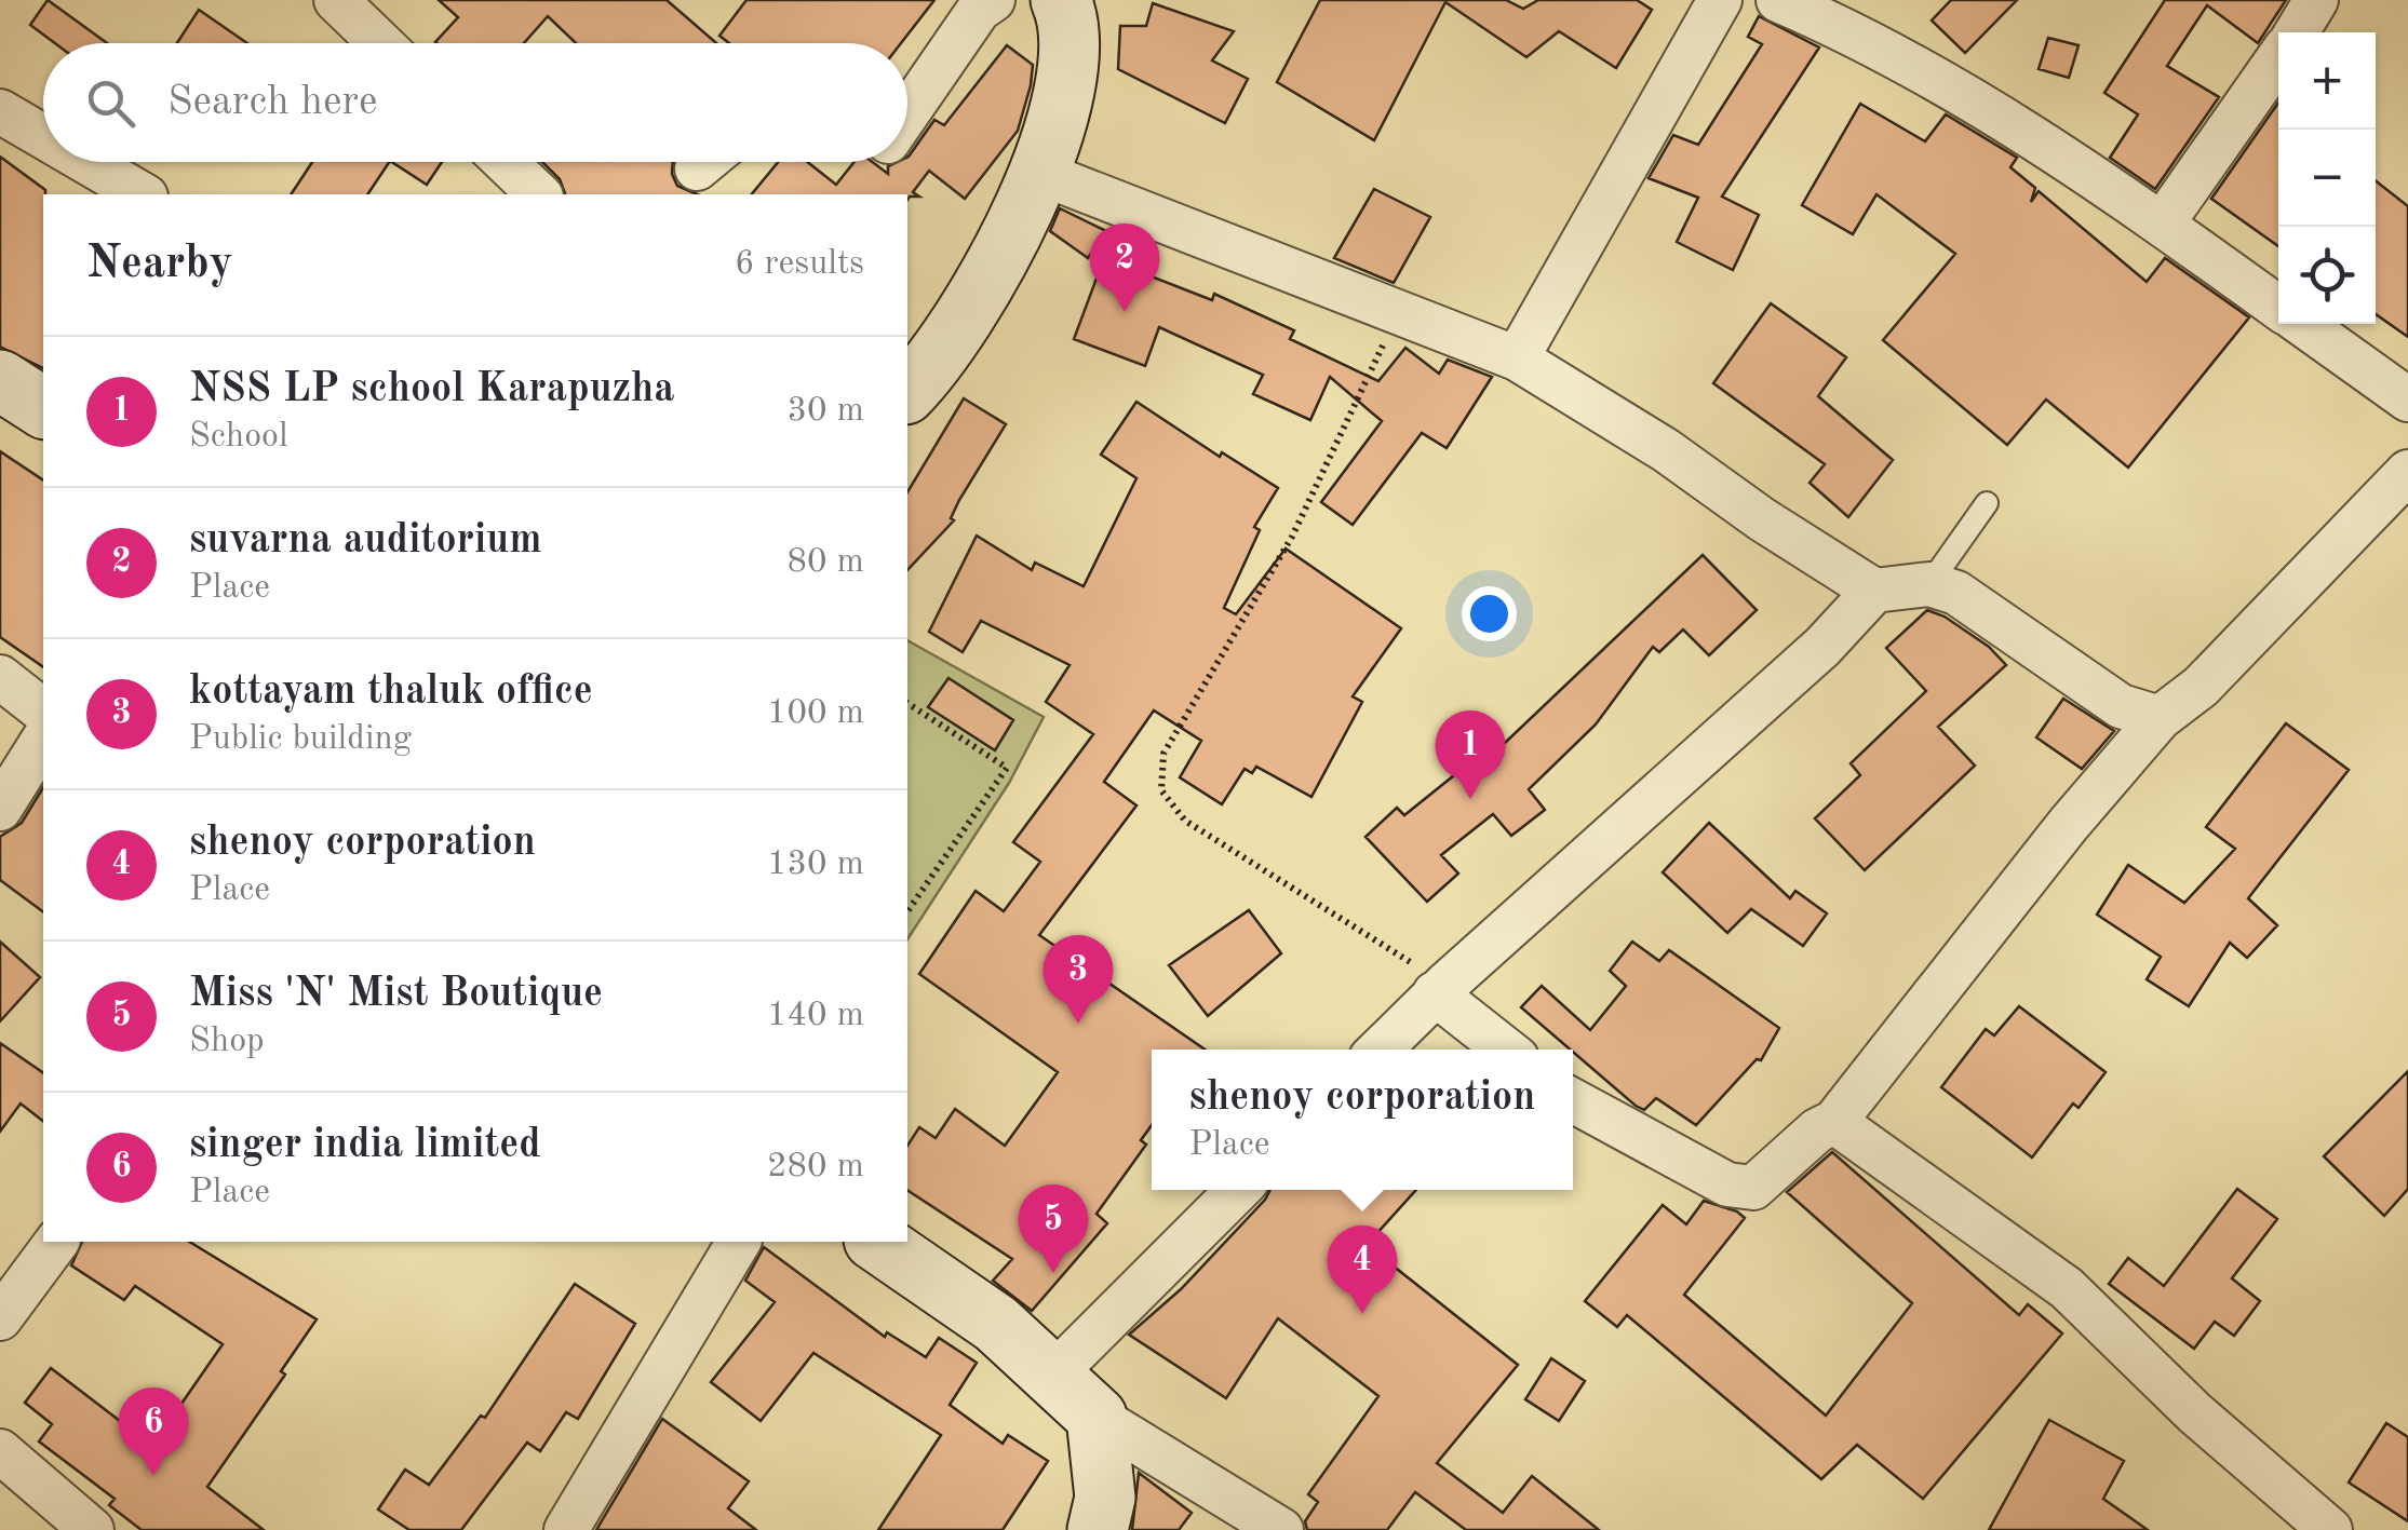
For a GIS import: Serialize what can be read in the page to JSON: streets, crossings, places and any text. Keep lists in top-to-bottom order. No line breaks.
{"page":{"map_buttons":["+","−"],"search":"Search here","heading":["Nearby","6 results"],"pins":["2","1","3","5","4","6"],"list":[{"mark":"1","name":"NSS LP school Karapuzha","note":"School","value":"30 m"},{"mark":"2","name":"suvarna auditorium","note":"Place","value":"80 m"},{"mark":"3","name":"kottayam thaluk office","note":"Public building","value":"100 m"},{"mark":"4","name":"shenoy corporation","note":"Place","value":"130 m"},{"mark":"5","name":"Miss 'N' Mist Boutique","note":"Shop","value":"140 m"},{"mark":"6","name":"singer india limited","note":"Place","value":"280 m"}],"popup":["shenoy corporation","Place"]}}
